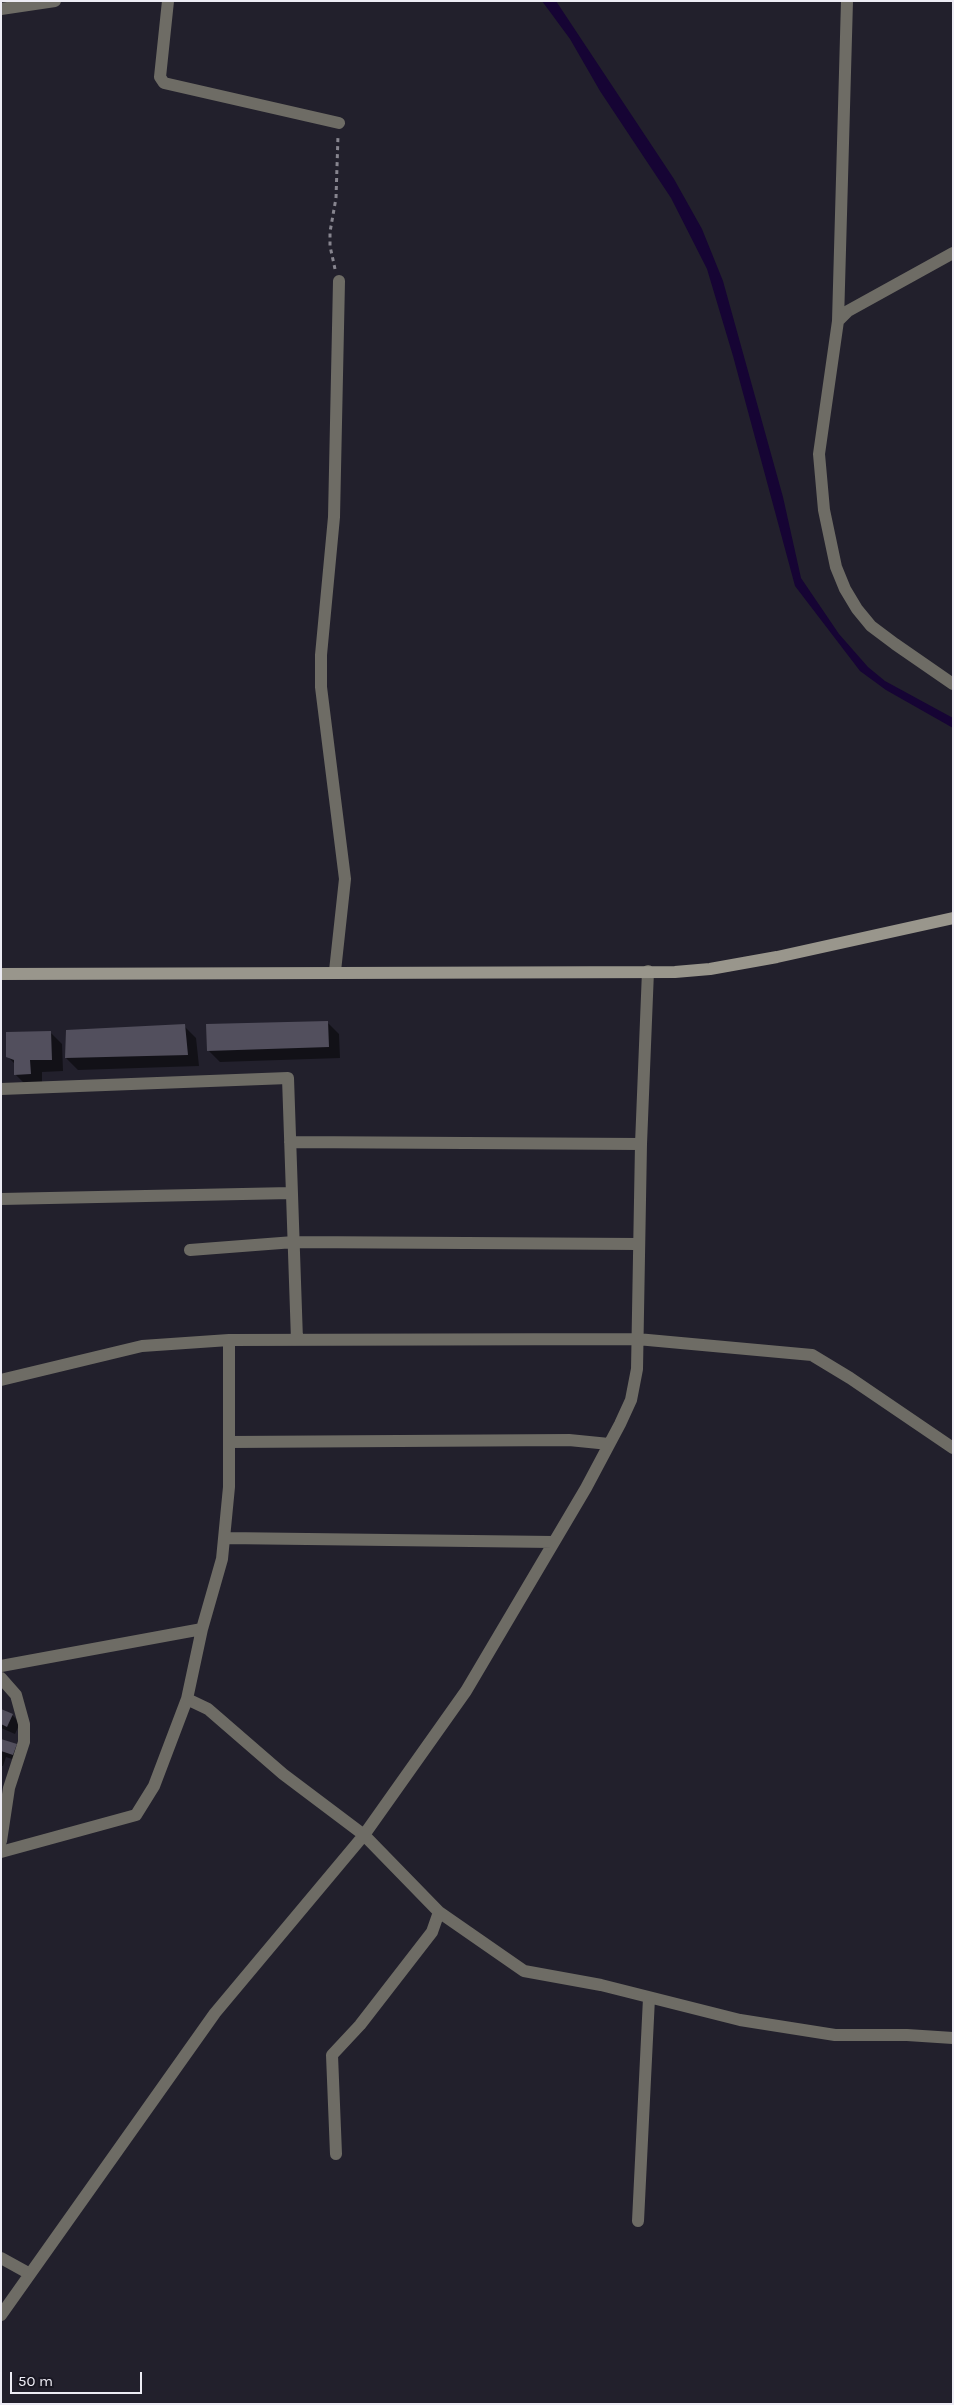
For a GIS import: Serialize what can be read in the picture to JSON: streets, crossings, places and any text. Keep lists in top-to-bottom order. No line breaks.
{"scale_bar":"50 m"}
